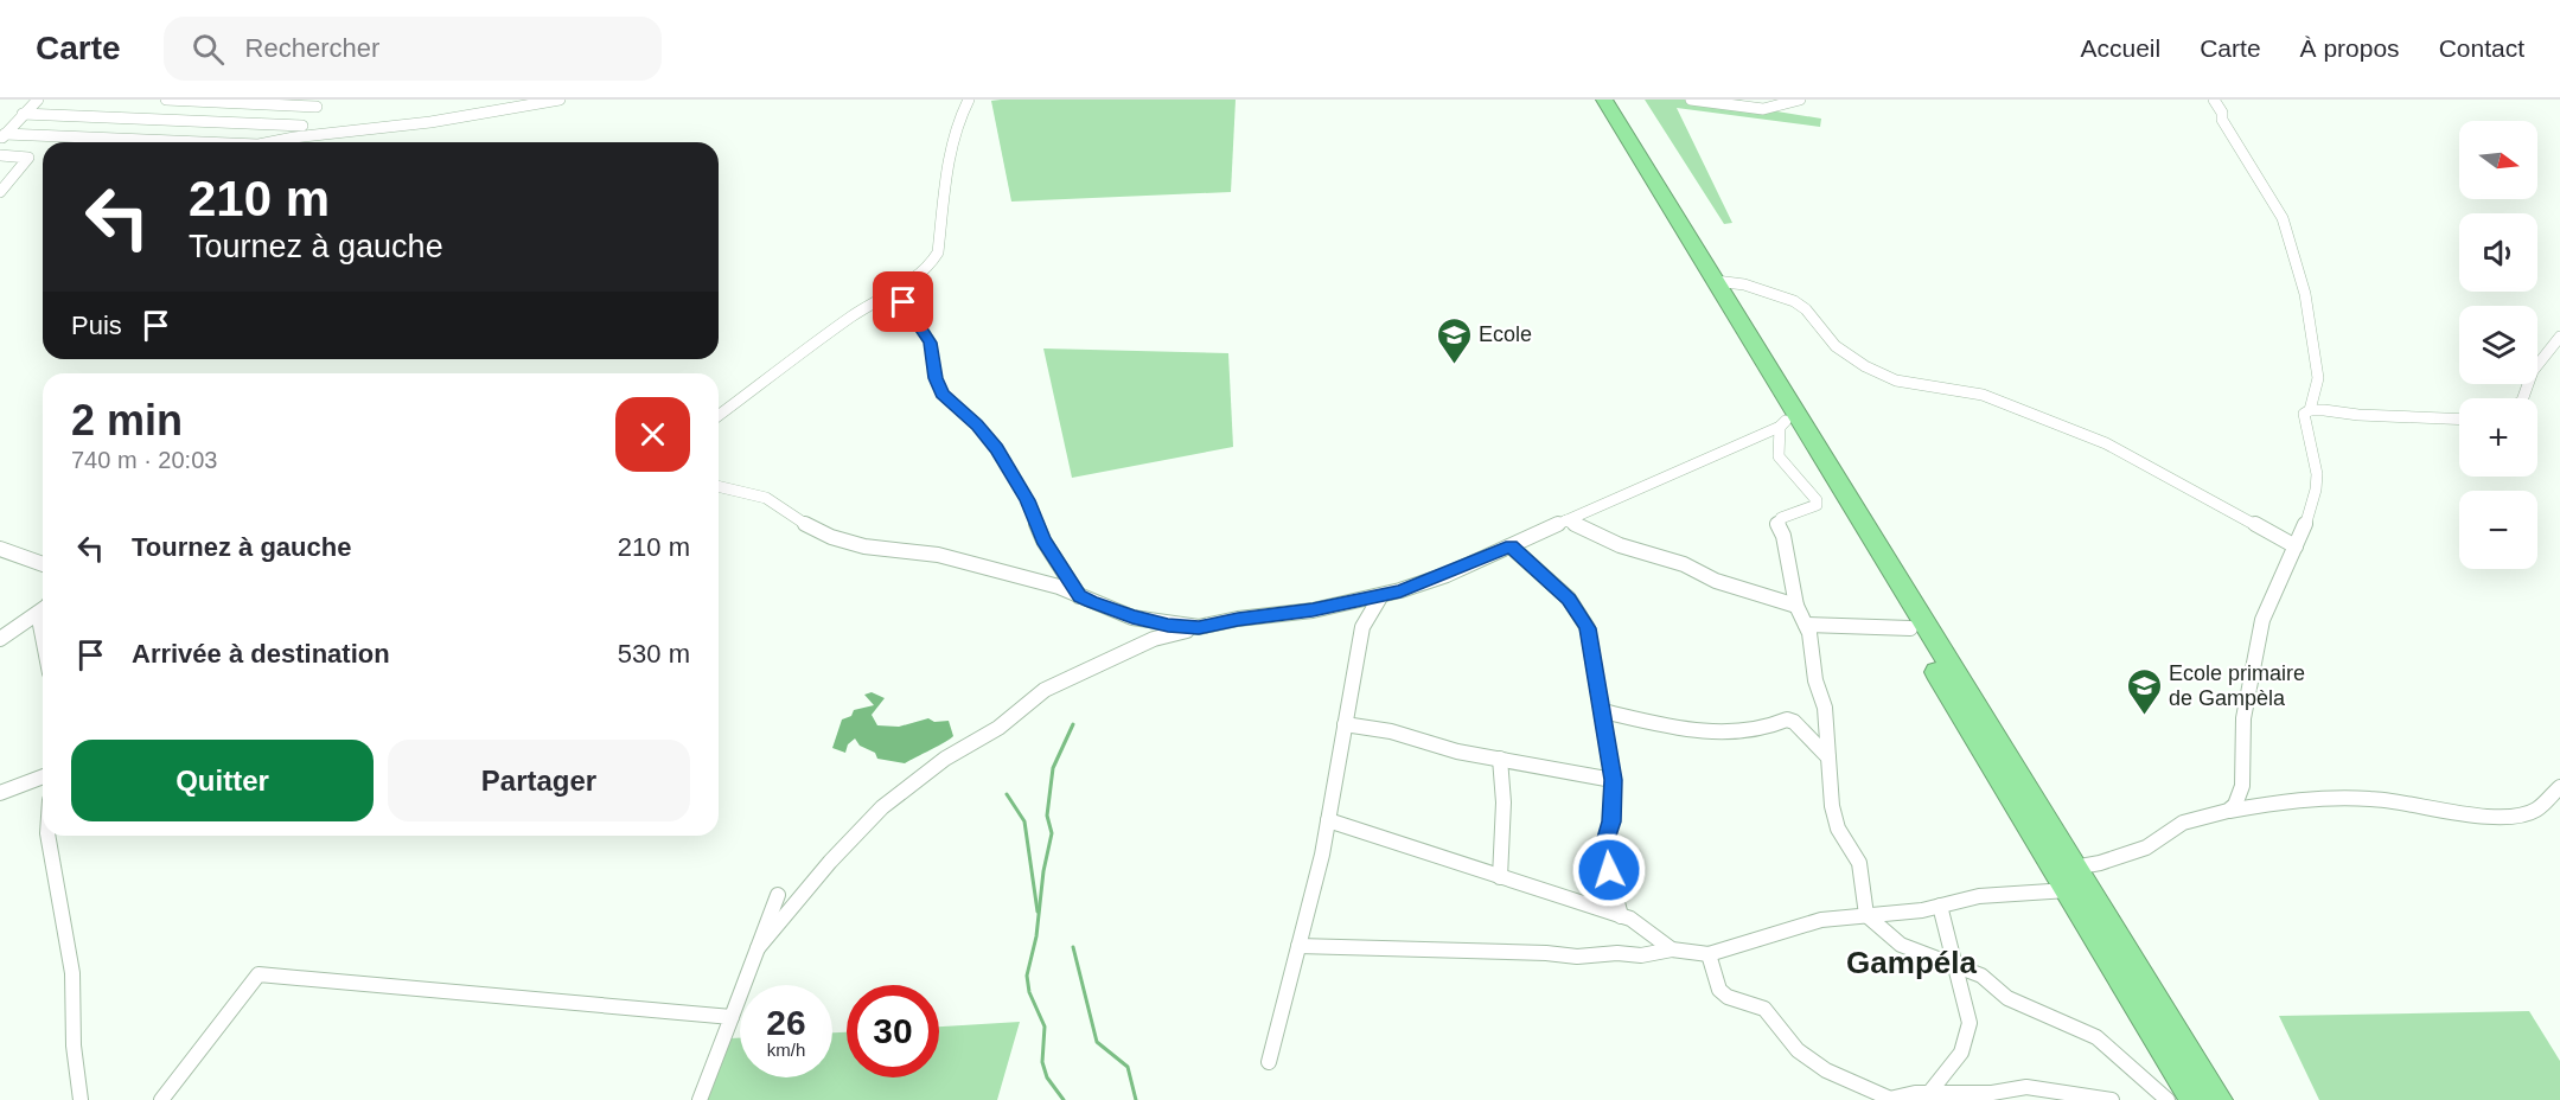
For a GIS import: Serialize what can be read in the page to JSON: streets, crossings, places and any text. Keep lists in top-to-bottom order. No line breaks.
{"districts":["Gampéla"],"places":{"school or university":["Ecole","Ecole primaire de Gampèla"]},"north":"right","page":{"header":"Carte","search":"Rechercher","nav":["Accueil","Carte","À propos","Contact"],"map_buttons":["+","−"],"turn":["210 m","Tournez à gauche"],"then":"Puis","heading":["2 min","740 m · 20:03"],"list":[{"name":"Tournez à gauche","value":"210 m"},{"name":"Arrivée à destination","value":"530 m"}],"buttons":["Quitter","Partager"],"speed":"26 km/h","limit":"30"}}
